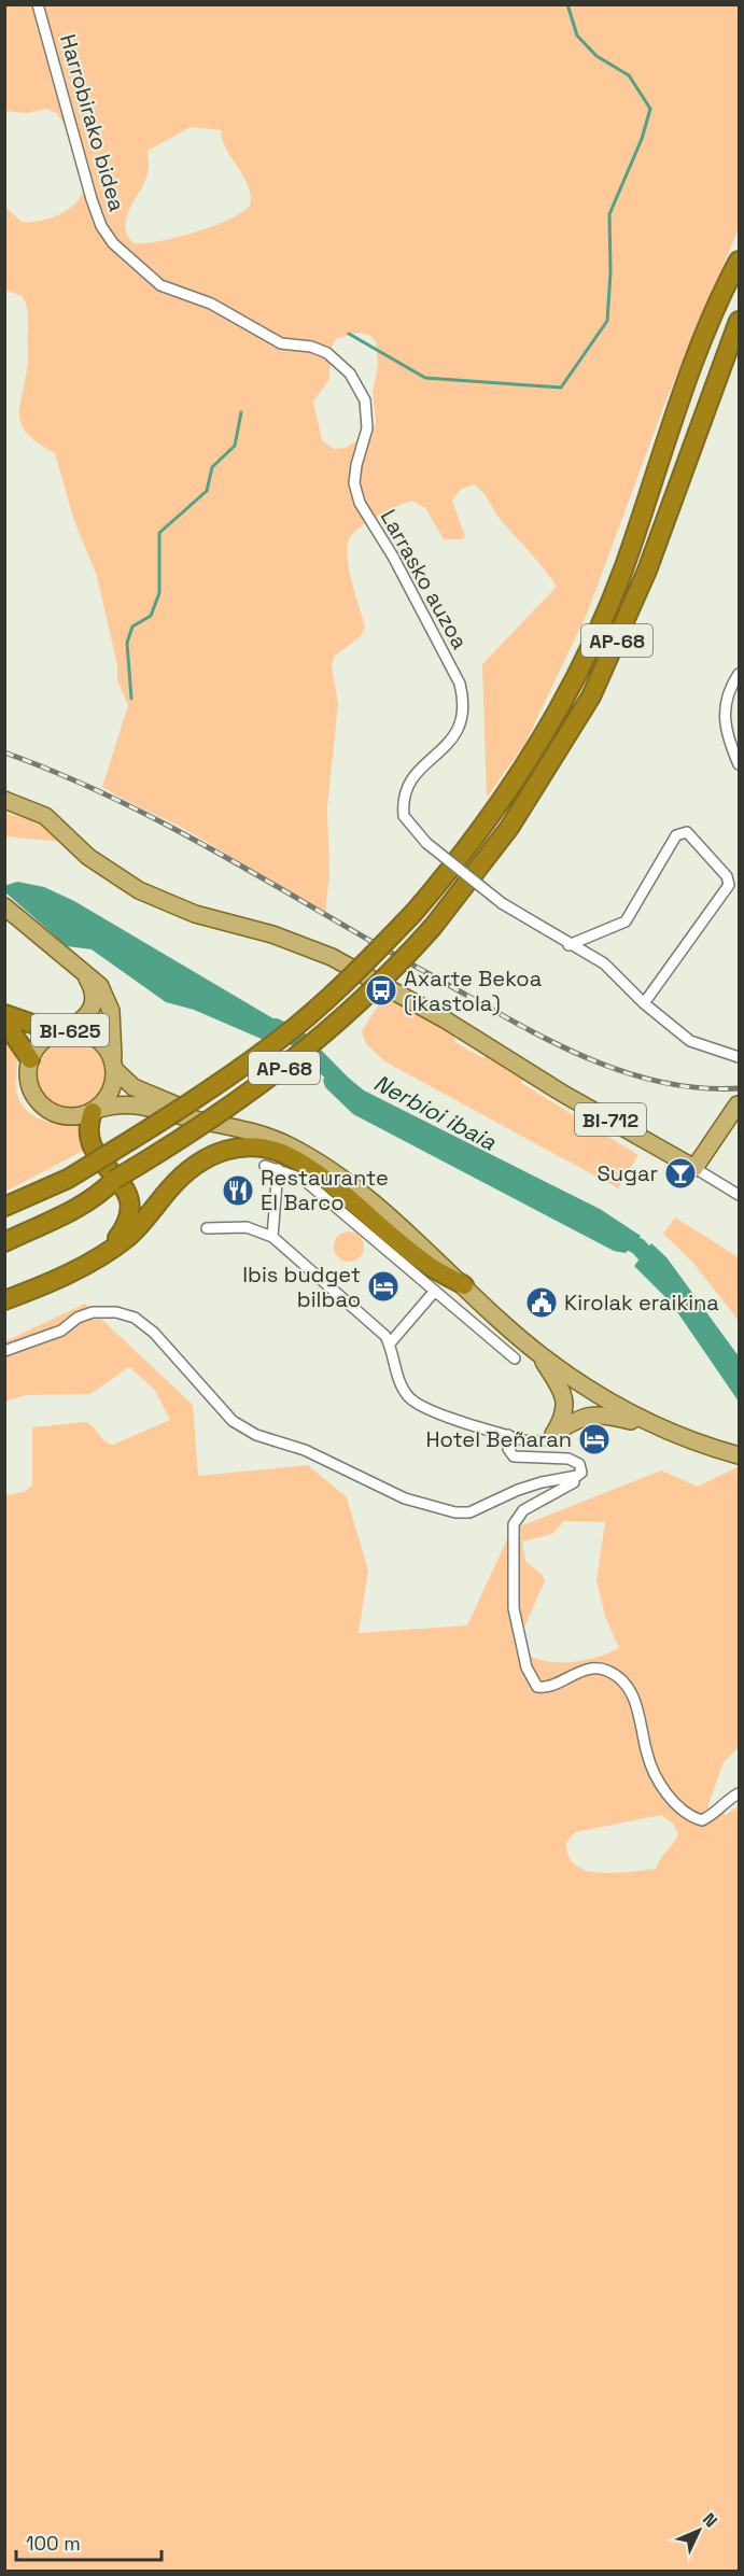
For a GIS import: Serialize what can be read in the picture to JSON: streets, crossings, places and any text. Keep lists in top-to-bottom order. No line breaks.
{"streets":{"highway":["AP-68"],"main road":["BI-625","BI-712"],"street":["Harrobirako bidea","Larrasko auzoa"]},"crossings":[["Harrobirako bidea","Larrasko auzoa"]],"water":["Nerbioi ibaia"],"places":{"bus stop":["Axarte Bekoa (ikastola)"],"bar":["Sugar"],"restaurant":["Restaurante El Barco"],"hotel":["Ibis budget bilbao","Hotel Beñaran"],"public building":["Kirolak eraikina"]},"scale_bar":"100 m","north":"top right"}
